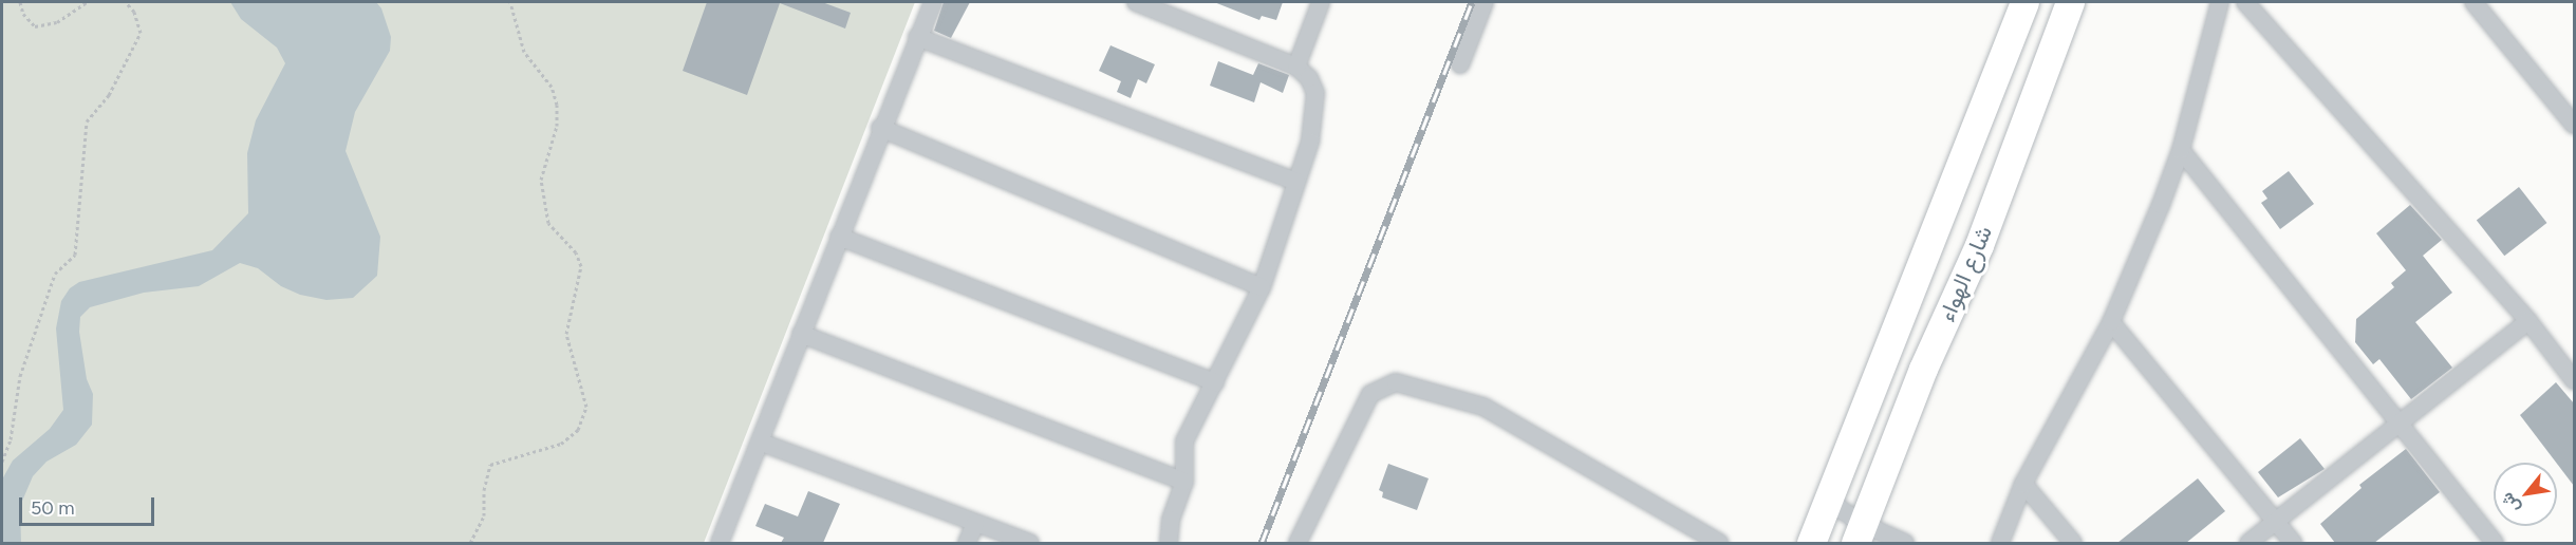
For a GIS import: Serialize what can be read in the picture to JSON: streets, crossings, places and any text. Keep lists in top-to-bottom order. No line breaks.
{"streets":{"main road":["شارع الهواء"]},"scale_bar":"50 m","north":"bottom left"}
